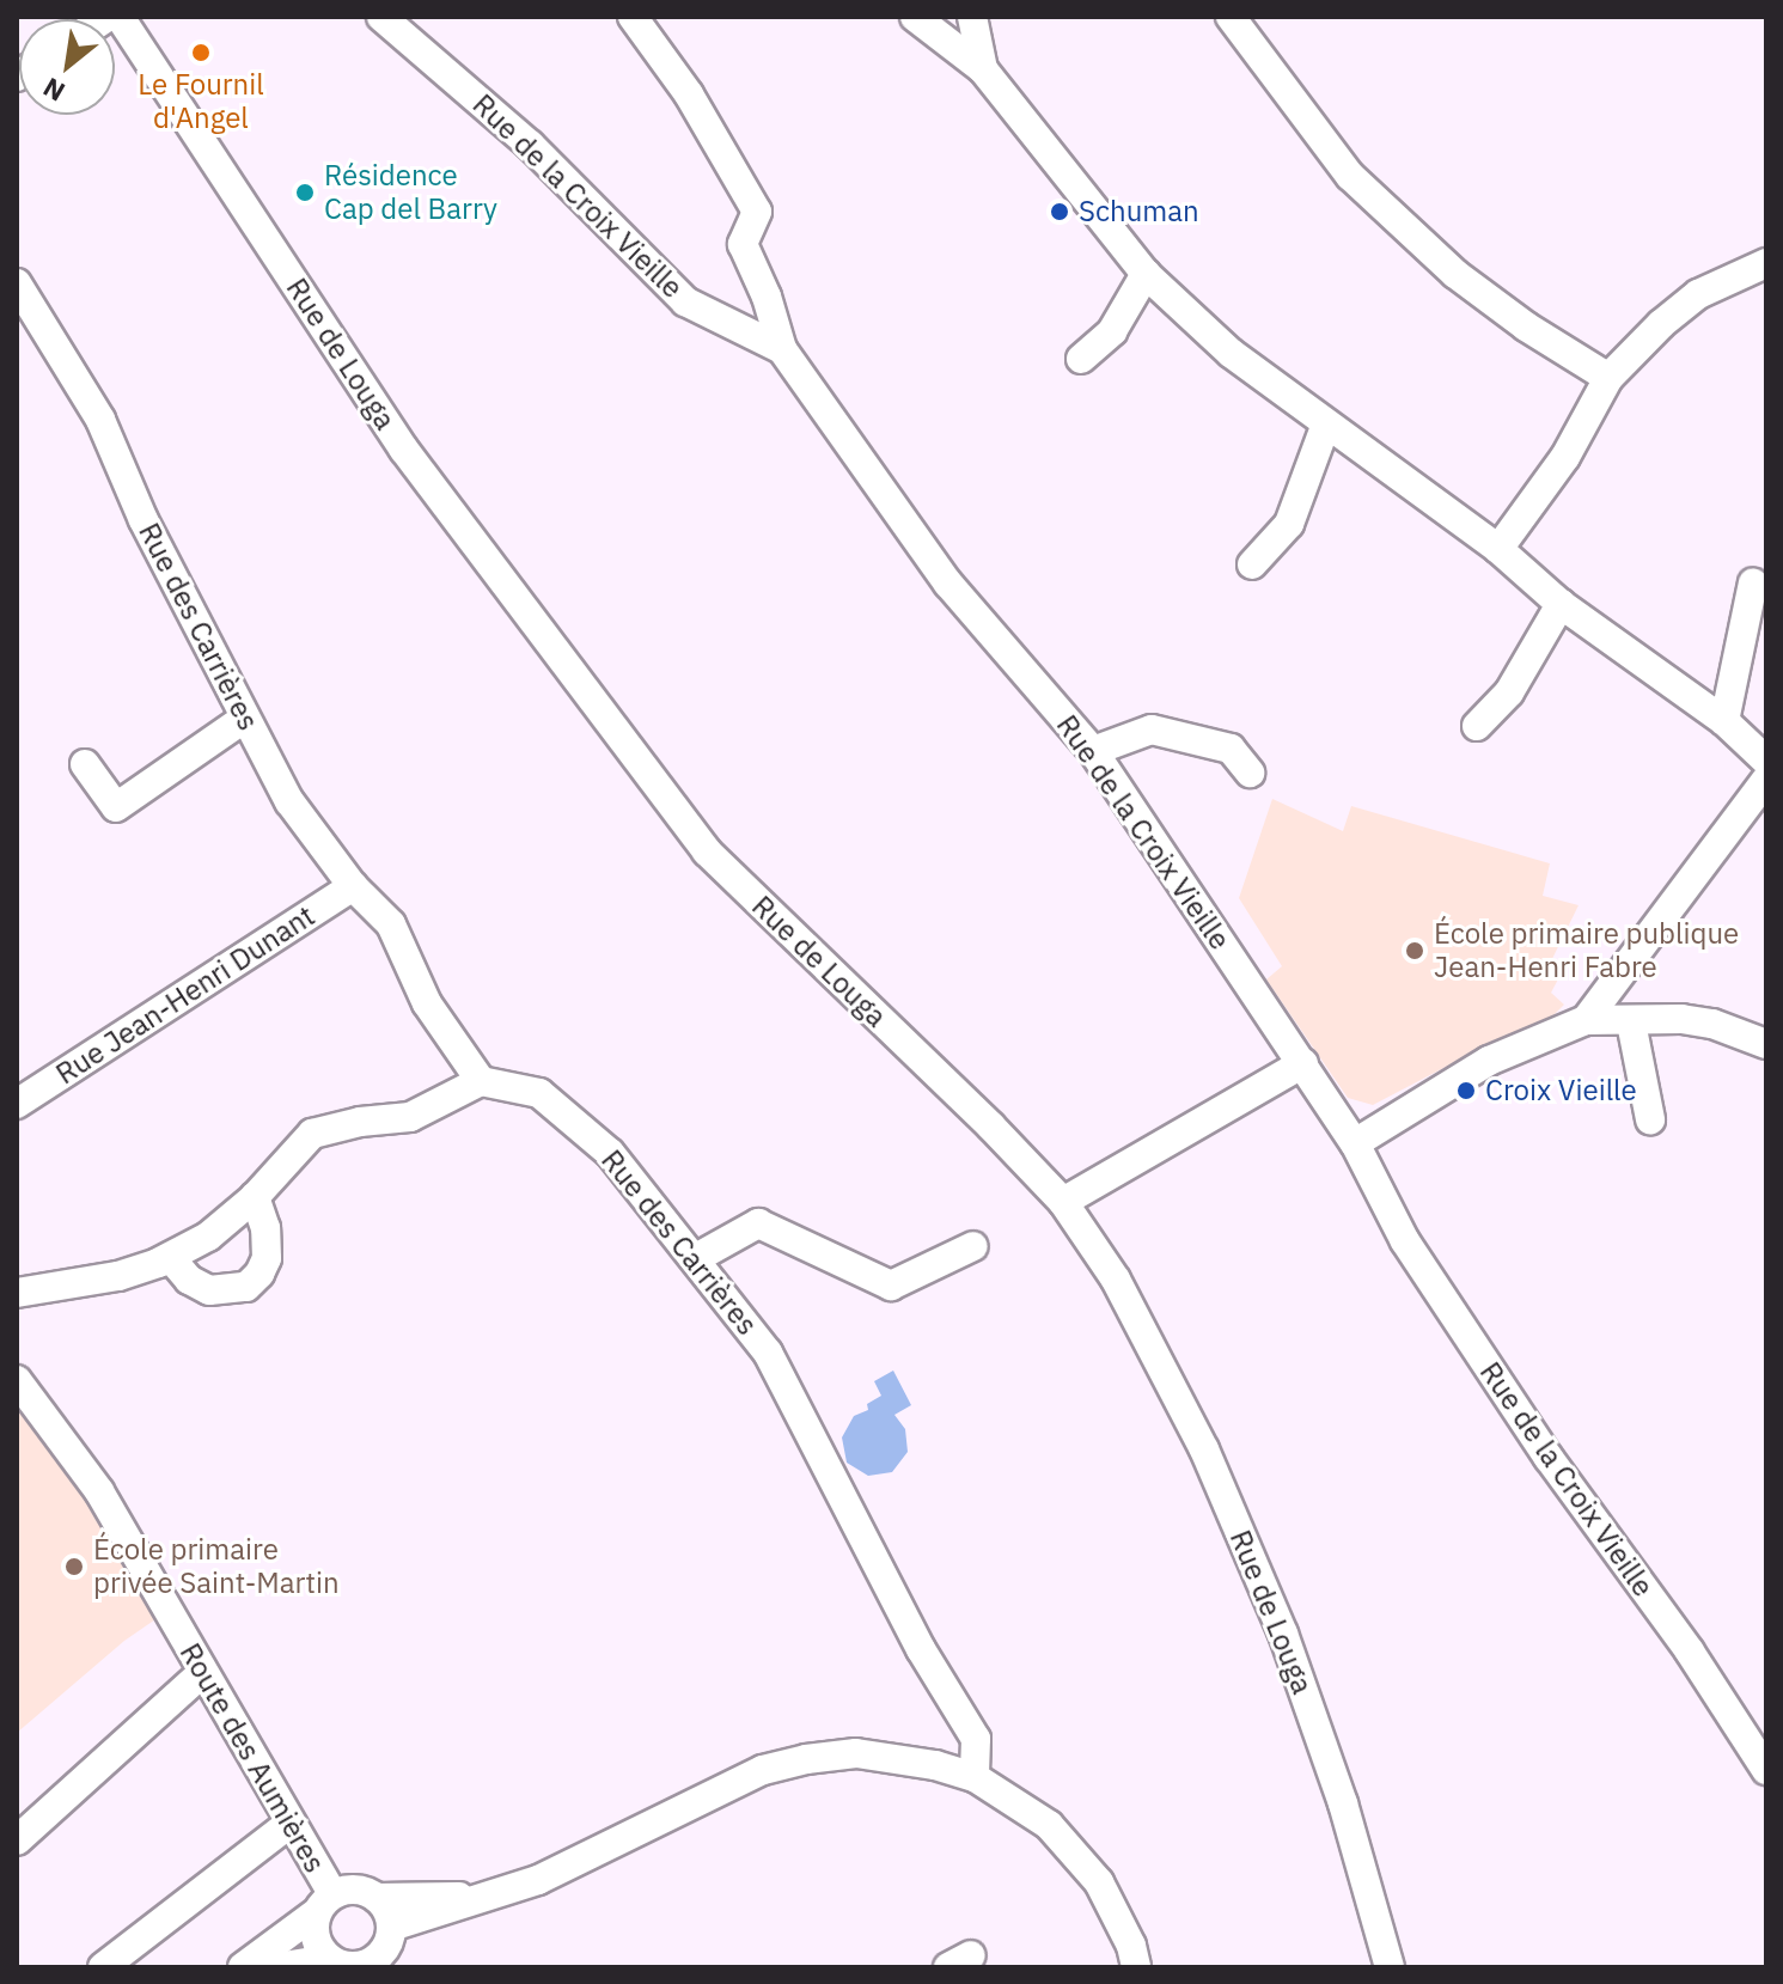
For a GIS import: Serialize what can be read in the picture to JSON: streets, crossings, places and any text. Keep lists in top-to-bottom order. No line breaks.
{"streets":{"street":["Rue de la Croix Vieille","Rue de Louga","Rue des Carrières","Rue Jean-Henri Dunant","Route des Aumières"]},"crossings":[["Rue des Carrières","Rue Jean-Henri Dunant"]],"places":["Le Fournil d'Angel","Résidence Cap del Barry","Schuman","École primaire publique Jean-Henri Fabre","Croix Vieille","École primaire privée Saint-Martin"],"north":"bottom left"}
